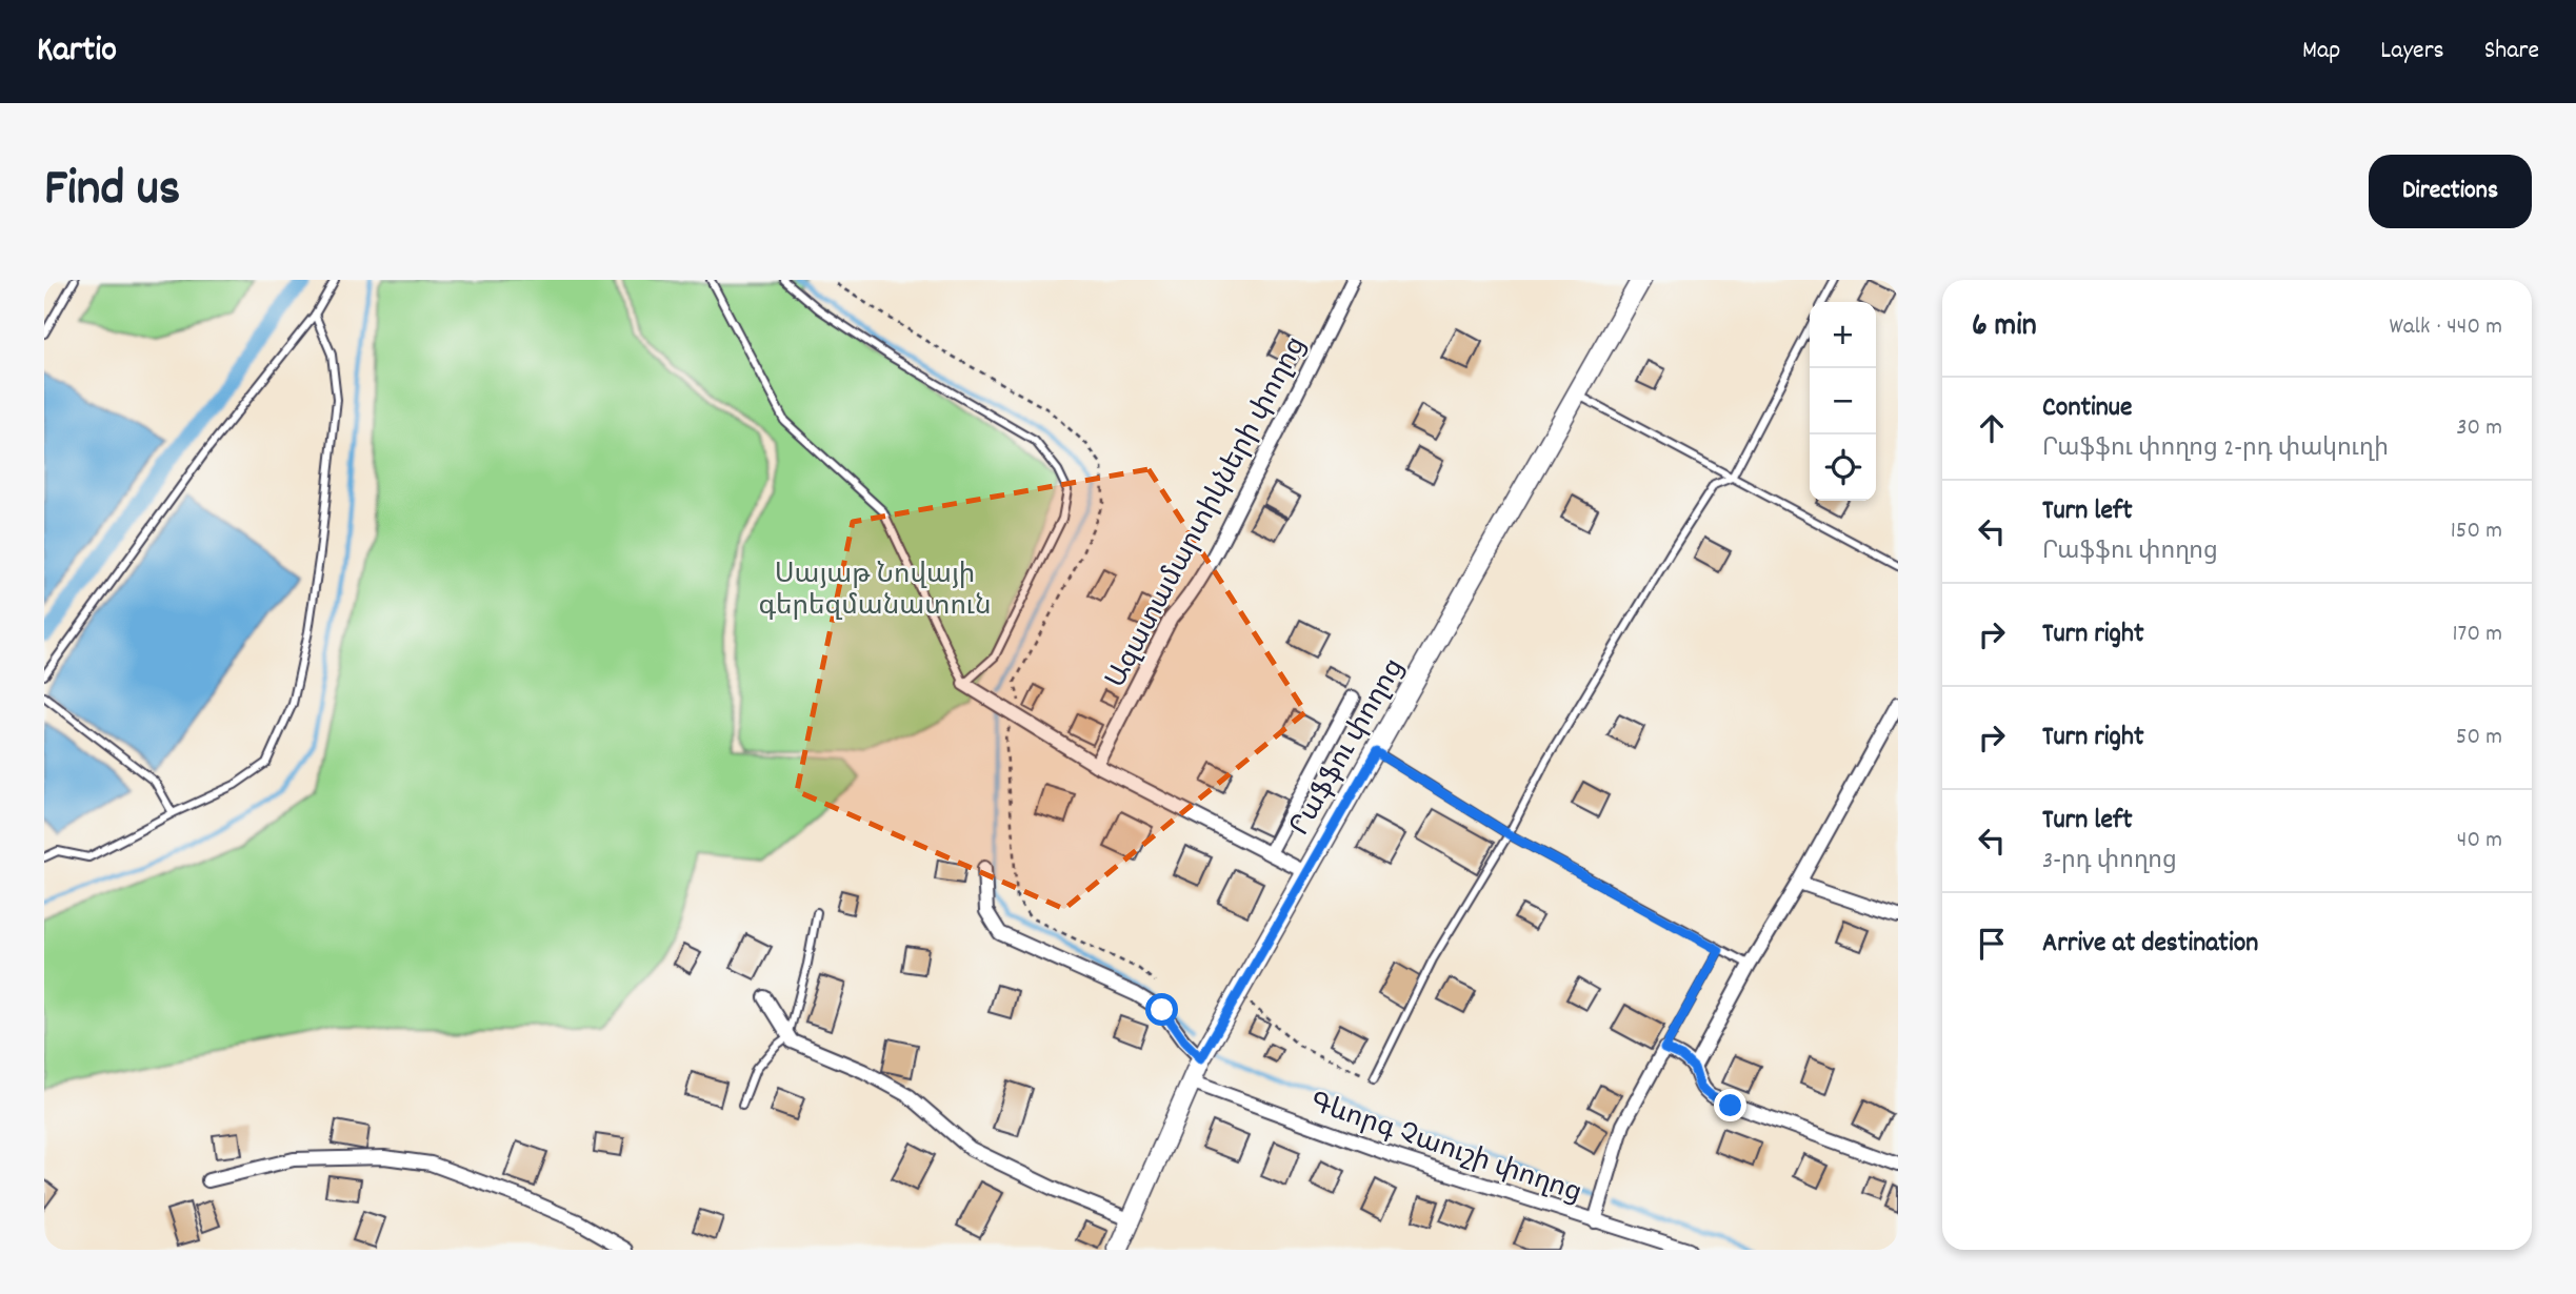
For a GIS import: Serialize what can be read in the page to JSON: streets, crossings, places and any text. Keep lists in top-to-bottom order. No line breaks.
{"streets":{"main road":["Րաֆֆու փողոց"],"street":["Ազատամարտիկների փողոց","Գևորգ Չաուշի փողոց"]},"crossings":[["Րաֆֆու փողոց","Գևորգ Չաուշի փողոց"]],"parks":["Սայաթ Նովայի գերեզմանատուն"],"page":{"header":"Kartio","nav":["Map","Layers","Share"],"title":"Find us","buttons":"Directions","heading":["6 min","Walk · 440 m"],"map_buttons":["+","−"],"list":[["Continue","Րաֆֆու փողոց 2-րդ փակուղի","30 m"],["Turn left","Րաֆֆու փողոց","150 m"],["Turn right","170 m"],["Turn right","50 m"],["Turn left","3-րդ փողոց","40 m"],"Arrive at destination"]}}
